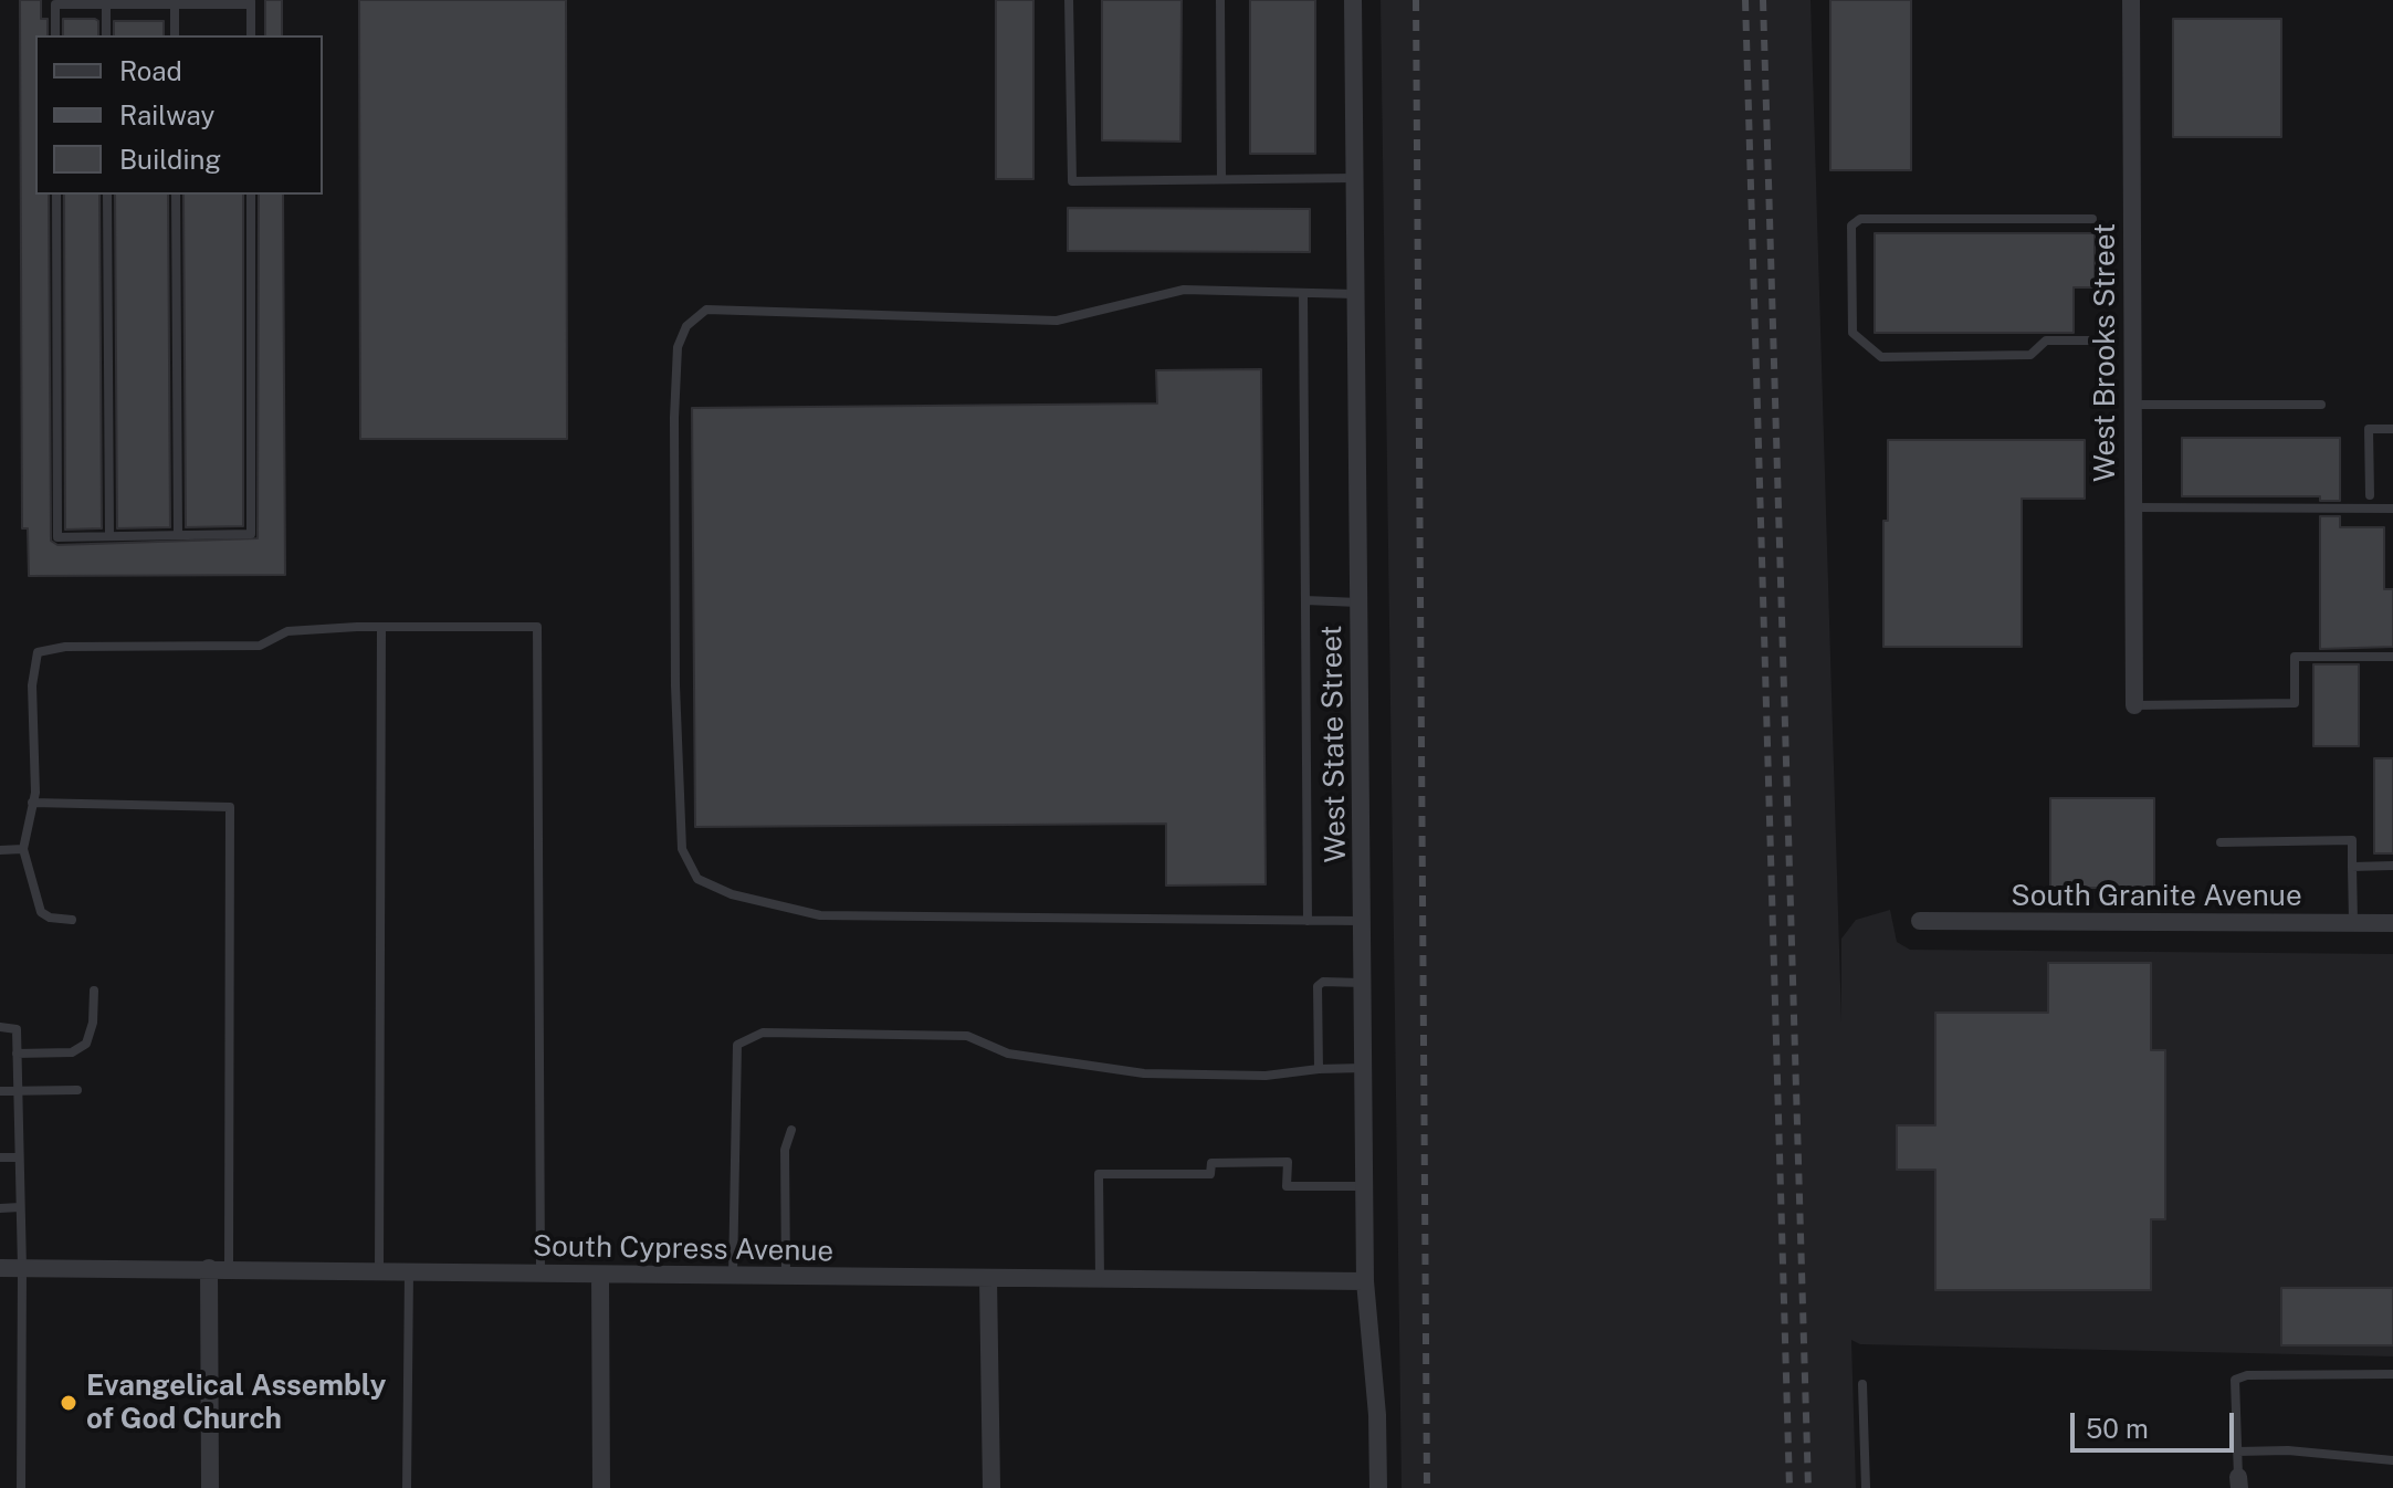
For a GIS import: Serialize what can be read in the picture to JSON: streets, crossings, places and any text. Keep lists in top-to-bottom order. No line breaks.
{"streets":{"street":["West Brooks Street","West State Street","South Granite Avenue","South Cypress Avenue"]},"crossings":[["West State Street","South Cypress Avenue"]],"places":["Evangelical Assembly of God Church"],"legend":["Road","Railway","Building"],"scale_bar":"50 m"}
